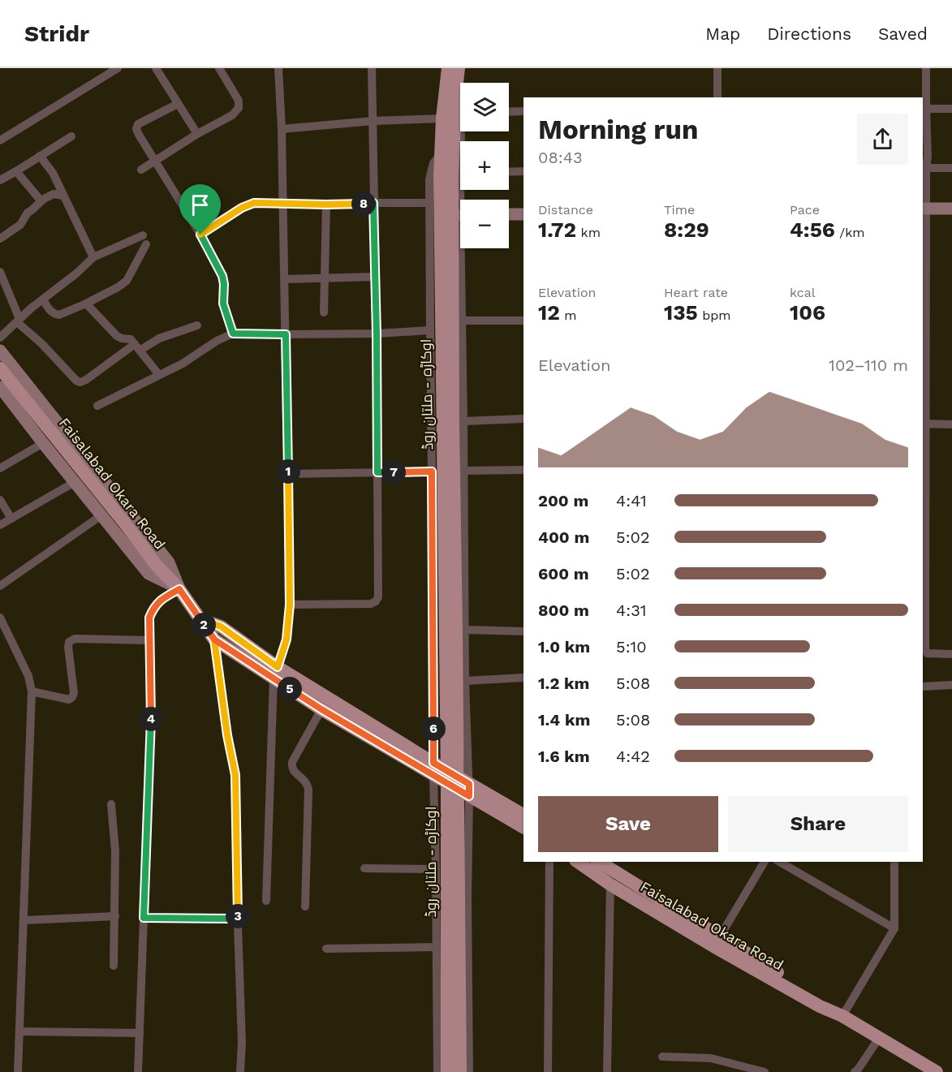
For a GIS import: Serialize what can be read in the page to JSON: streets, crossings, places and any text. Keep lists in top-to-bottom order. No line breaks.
{"streets":{"main road":["اوکاڑہ - ملتان روڈ","Faisalabad Okara Road"]},"page":{"header":"Stridr","nav":["Map","Directions","Saved"],"map_buttons":["+","−"],"heading":["Morning run","08:43"],"stats":[["Distance","1.72 km"],["Time","8:29"],["Pace","4:56 /km"],["Elevation","12 m"],["Heart rate","135 bpm"],["kcal","106"]],"pins":["8","1","7","2","5","4","6","3"],"chart":["Elevation","102–110 m"],"list":[{"name":"200 m","note":"4:41"},{"name":"400 m","note":"5:02"},{"name":"600 m","note":"5:02"},{"name":"800 m","note":"4:31"},{"name":"1.0 km","note":"5:10"},{"name":"1.2 km","note":"5:08"},{"name":"1.4 km","note":"5:08"},{"name":"1.6 km","note":"4:42"}],"buttons":["Save","Share"]}}
